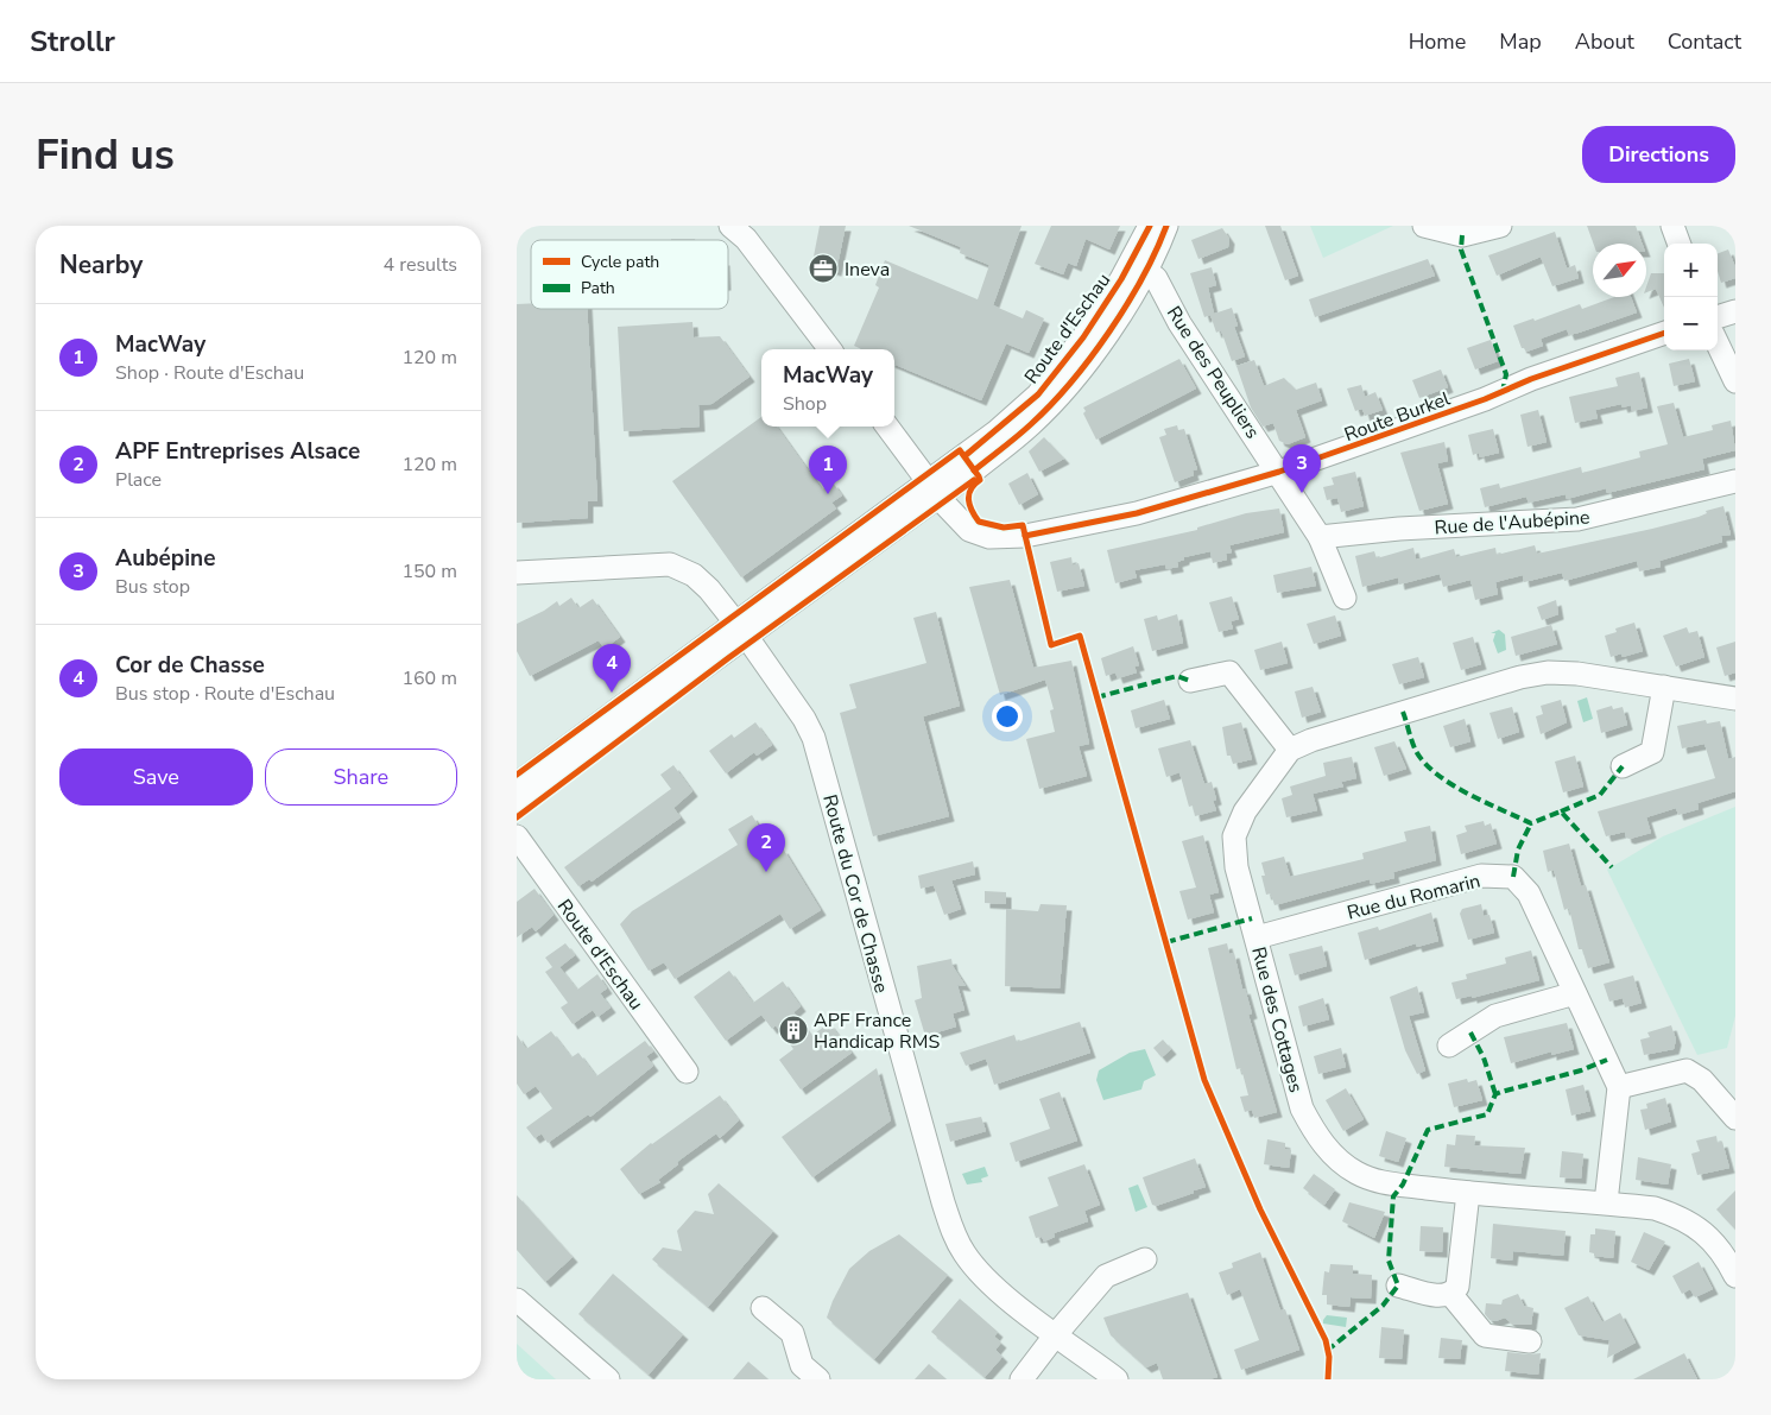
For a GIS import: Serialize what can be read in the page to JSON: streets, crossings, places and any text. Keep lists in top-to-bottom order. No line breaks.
{"streets":{"street":["Route d'Eschau","Rue des Peupliers","Route Burkel","Rue de l'Aubépine","Route du Cor de Chasse","Rue du Romarin","Rue des Cottages"]},"crossings":[["Route d'Eschau","Rue des Peupliers"],["Route d'Eschau","Route Burkel"],["Route d'Eschau","Route du Cor de Chasse"],["Rue des Peupliers","Route Burkel"],["Rue du Romarin","Rue des Cottages"]],"places":{"office":["Ineva"],"building":["APF France Handicap RMS"]},"legend":["Cycle path","Path"],"north":"top right","page":{"header":"Strollr","nav":["Home","Map","About","Contact"],"buttons":["Directions",["Save","Share"]],"title":"Find us","heading":["Nearby","4 results"],"map_buttons":["+","−"],"list":[{"mark":"1","name":"MacWay","note":"Shop · Route d'Eschau","value":"120 m"},{"mark":"2","name":"APF Entreprises Alsace","note":"Place","value":"120 m"},{"mark":"3","name":"Aubépine","note":"Bus stop","value":"150 m"},{"mark":"4","name":"Cor de Chasse","note":"Bus stop · Route d'Eschau","value":"160 m"}],"popup":["MacWay","Shop"],"pins":["3","1","4","2"]}}
